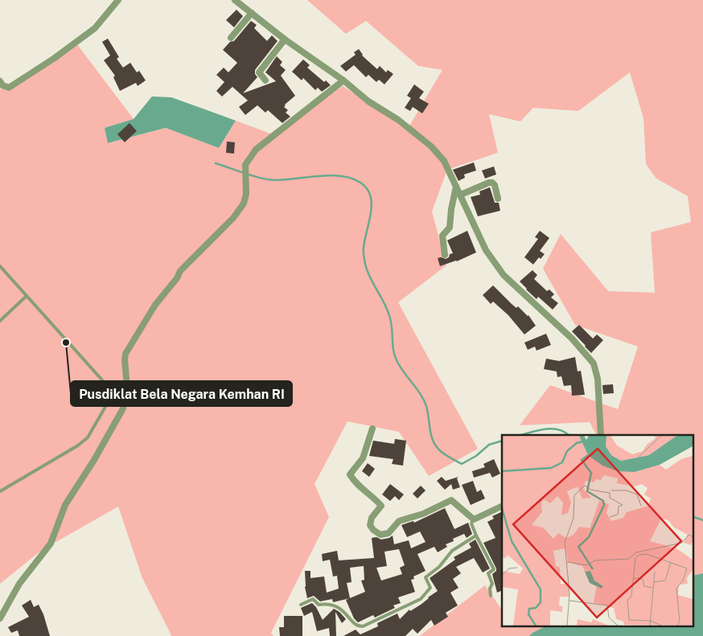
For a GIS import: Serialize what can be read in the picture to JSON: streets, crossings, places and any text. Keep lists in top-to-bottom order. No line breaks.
{"places":["Pusdiklat Bela Negara Kemhan RI"]}
